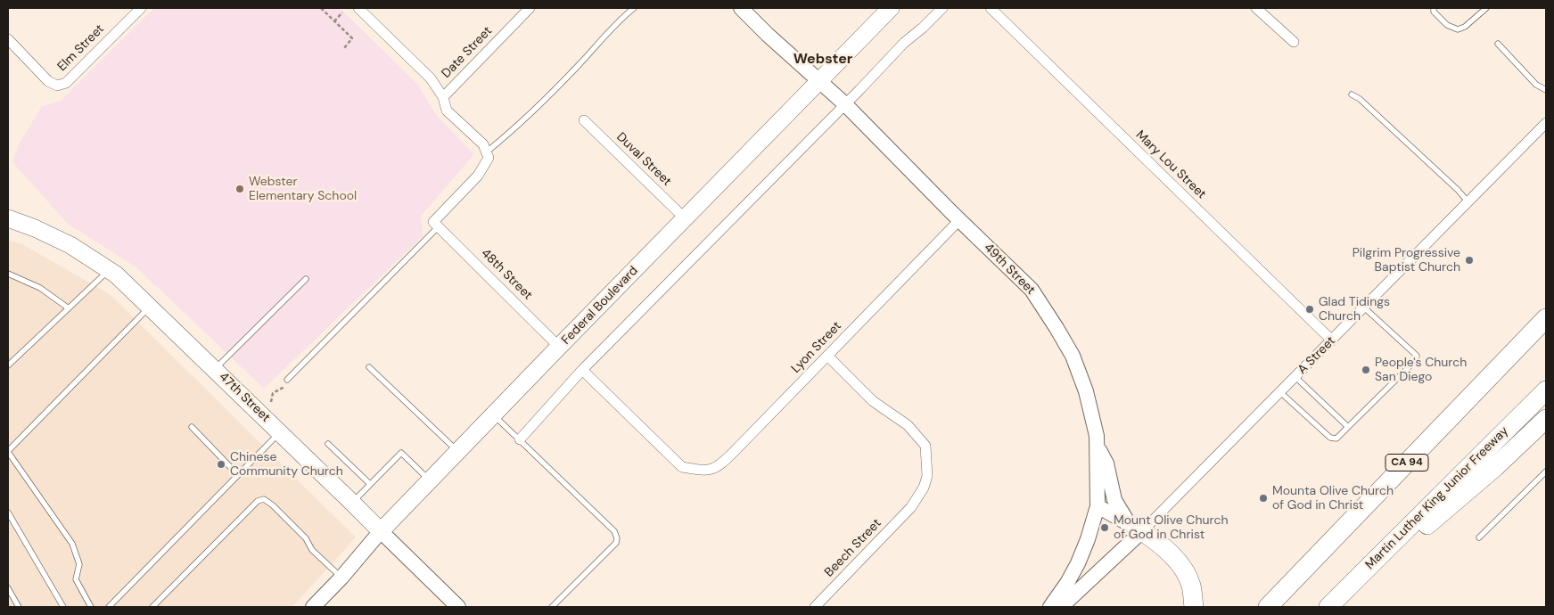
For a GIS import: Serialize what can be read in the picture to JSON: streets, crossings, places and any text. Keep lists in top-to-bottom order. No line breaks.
{"streets":{"highway":["CA 94","Martin Luther King Junior Freeway"],"main road":["Federal Boulevard","47th Street"],"street":["Elm Street","Date Street","Duval Street","Mary Lou Street","49th Street","48th Street","Lyon Street","A Street","Beech Street"]},"crossings":[["Duval Street","Federal Boulevard"],["Mary Lou Street","A Street"],["49th Street","Federal Boulevard"],["49th Street","Lyon Street"],["48th Street","Federal Boulevard"],["Federal Boulevard","47th Street"],["Lyon Street","Beech Street"]],"districts":["Webster"],"places":["Webster Elementary School","Pilgrim Progressive Baptist Church","Glad Tidings Church","People's Church San Diego","Chinese Community Church","Mounta Olive Church of God in Christ","Mount Olive Church of God in Christ"]}
